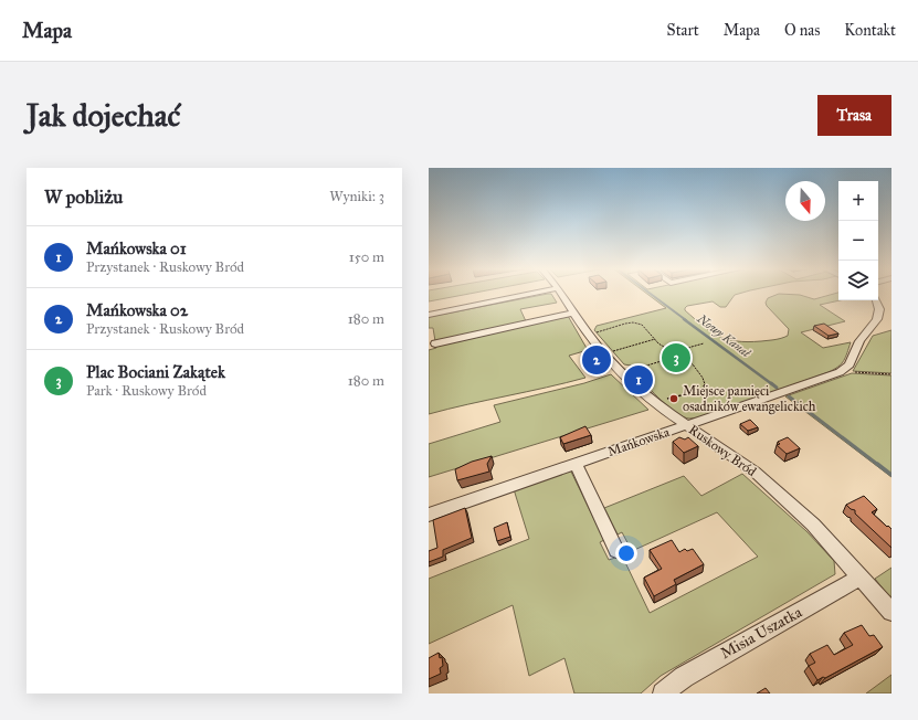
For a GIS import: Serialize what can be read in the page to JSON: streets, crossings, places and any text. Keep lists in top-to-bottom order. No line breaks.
{"streets":{"street":["Mańkowska","Ruskowy Bród","Misia Uszatka"]},"crossings":[["Mańkowska","Ruskowy Bród"],["Ruskowy Bród","Misia Uszatka"]],"water":["Nowy Kanał"],"places":["Miejsce pamięci osadników ewangelickich"],"north":"bottom","page":{"header":"Mapa","nav":["Start","Mapa","O nas","Kontakt"],"buttons":"Trasa","title":"Jak dojechać","heading":["W pobliżu","Wyniki: 3"],"map_buttons":["+","−"],"list":[{"mark":"1","name":"Mańkowska 01","note":"Przystanek · Ruskowy Bród","value":"150 m"},{"mark":"2","name":"Mańkowska 02","note":"Przystanek · Ruskowy Bród","value":"180 m"},{"mark":"3","name":"Plac Bociani Zakątek","note":"Park · Ruskowy Bród","value":"180 m"}],"pins":["3","2","1"]}}
